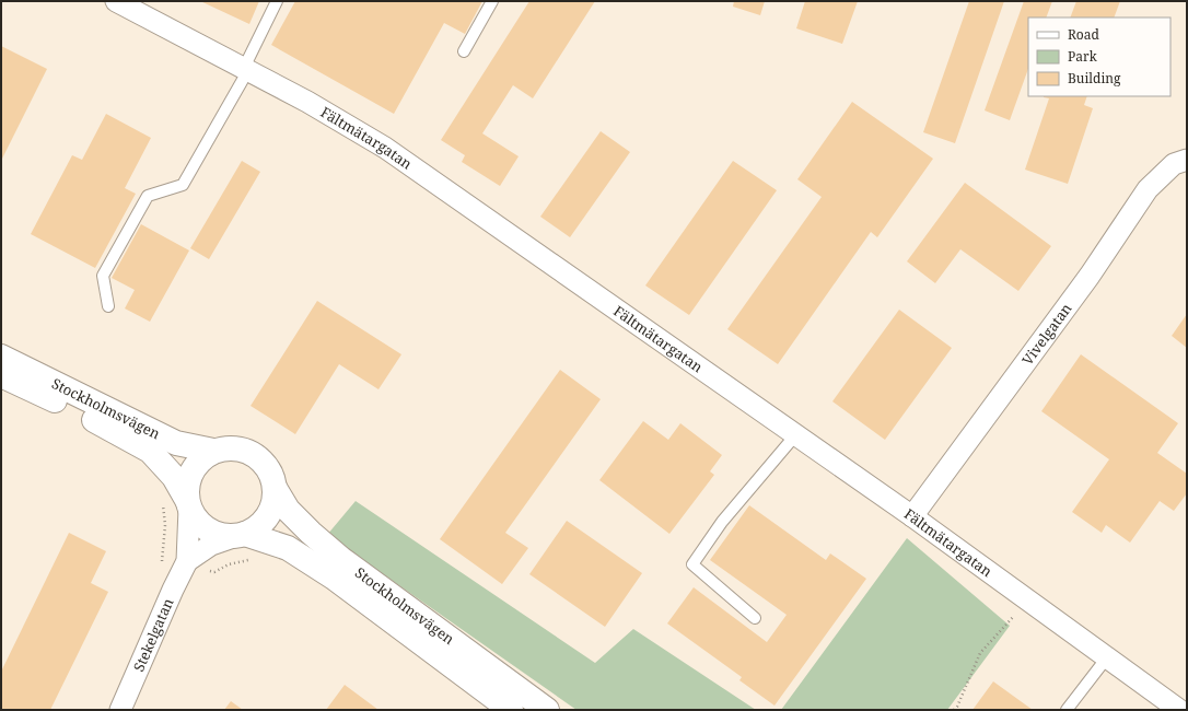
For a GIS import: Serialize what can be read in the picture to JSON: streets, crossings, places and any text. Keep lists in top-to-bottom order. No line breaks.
{"streets":{"main road":["Stockholmsvägen"],"street":["Fältmätargatan","Vivelgatan","Stekelgatan"]},"crossings":[["Fältmätargatan","Vivelgatan"]],"legend":["Road","Park","Building"]}
